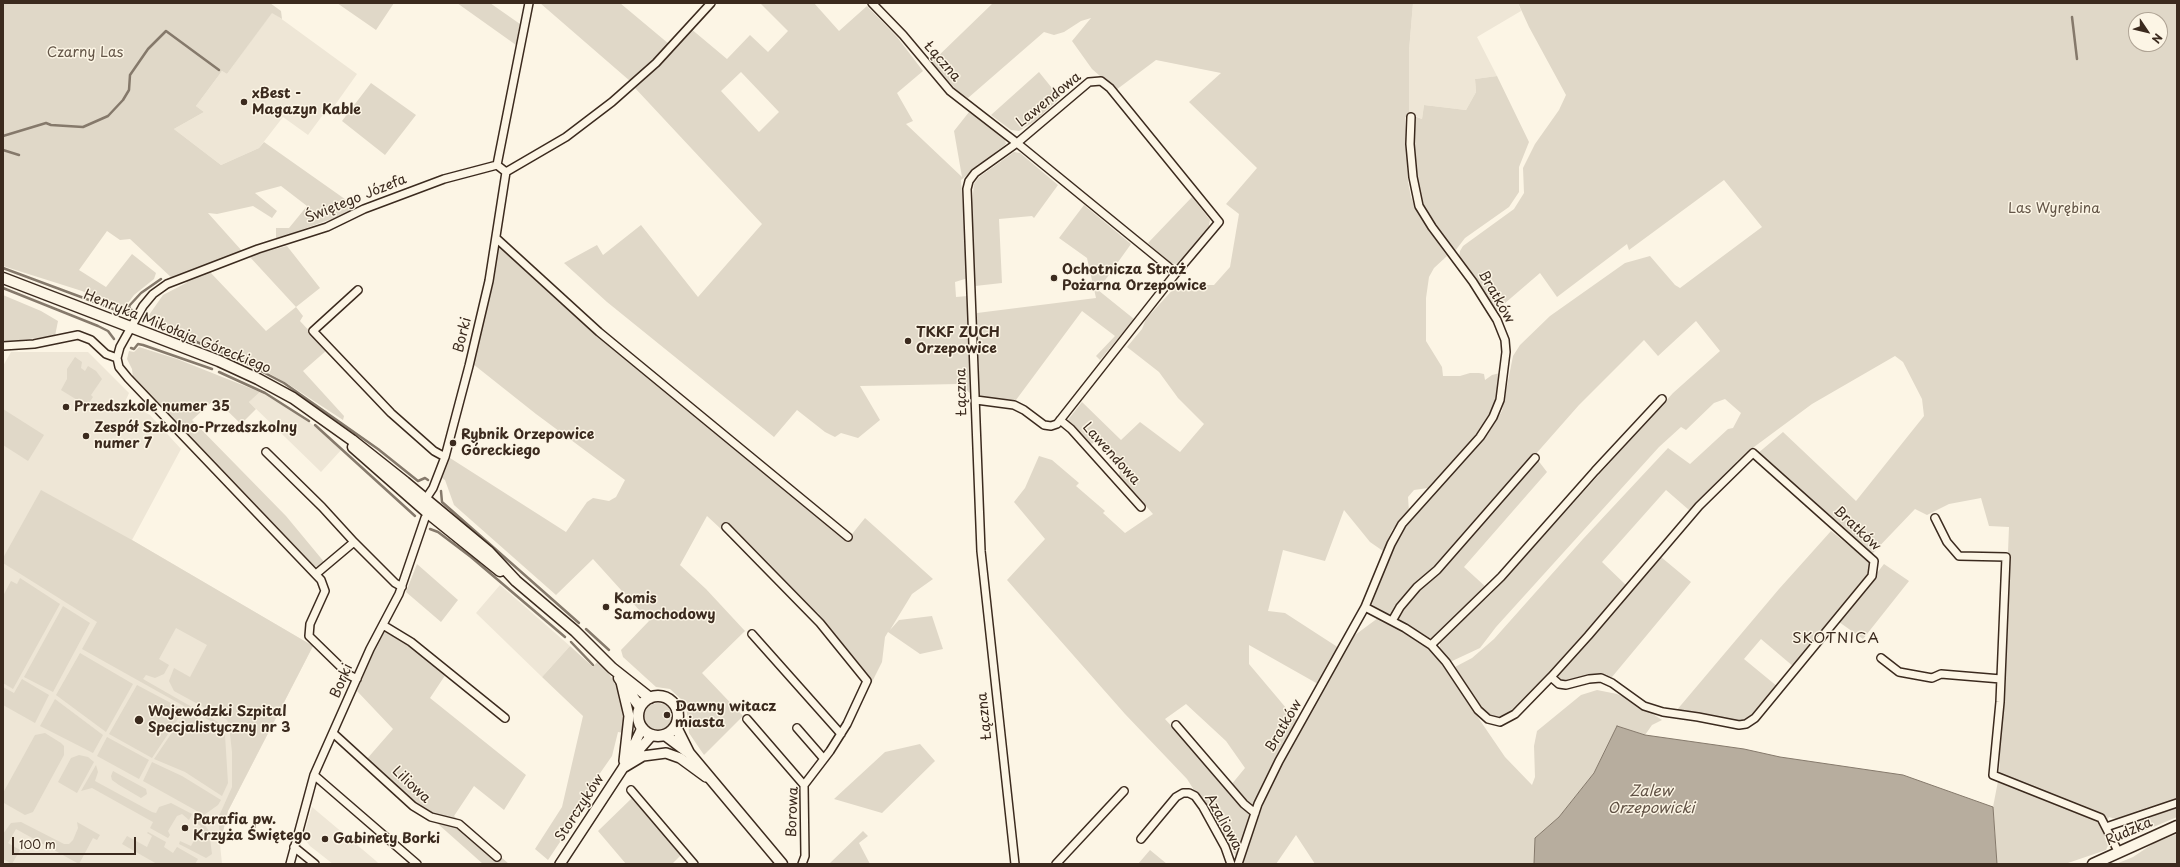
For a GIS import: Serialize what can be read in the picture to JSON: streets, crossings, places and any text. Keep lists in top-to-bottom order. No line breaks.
{"streets":{"main road":["Henryka Mikołaja Góreckiego","Rudzka"],"street":["Łączna","Lawendowa","Świętego Józefa","Bratków","Borki","Liliowa","Storczyków","Borowa","Azaliowa"]},"crossings":[["Łączna","Lawendowa"],["Świętego Józefa","Henryka Mikołaja Góreckiego"],["Henryka Mikołaja Góreckiego","Borki"],["Henryka Mikołaja Góreckiego","Storczyków"],["Borki","Liliowa"]],"districts":["SKOTNICA"],"water":["Zalew Orzepowicki"],"parks":["Czarny Las","Las Wyrębina"],"places":["xBest - Magazyn Kable","Ochotnicza Straż Pożarna Orzepowice","TKKF ZUCH Orzepowice","Przedszkole numer 35","Zespół Szkolno-Przedszkolny numer 7","Rybnik Orzepowice Góreckiego","Komis Samochodowy","Dawny witacz miasta","Wojewódzki Szpital Specjalistyczny nr 3","Parafia pw. Krzyża Świętego","Gabinety Borki"],"scale_bar":"100 m","north":"bottom right"}
